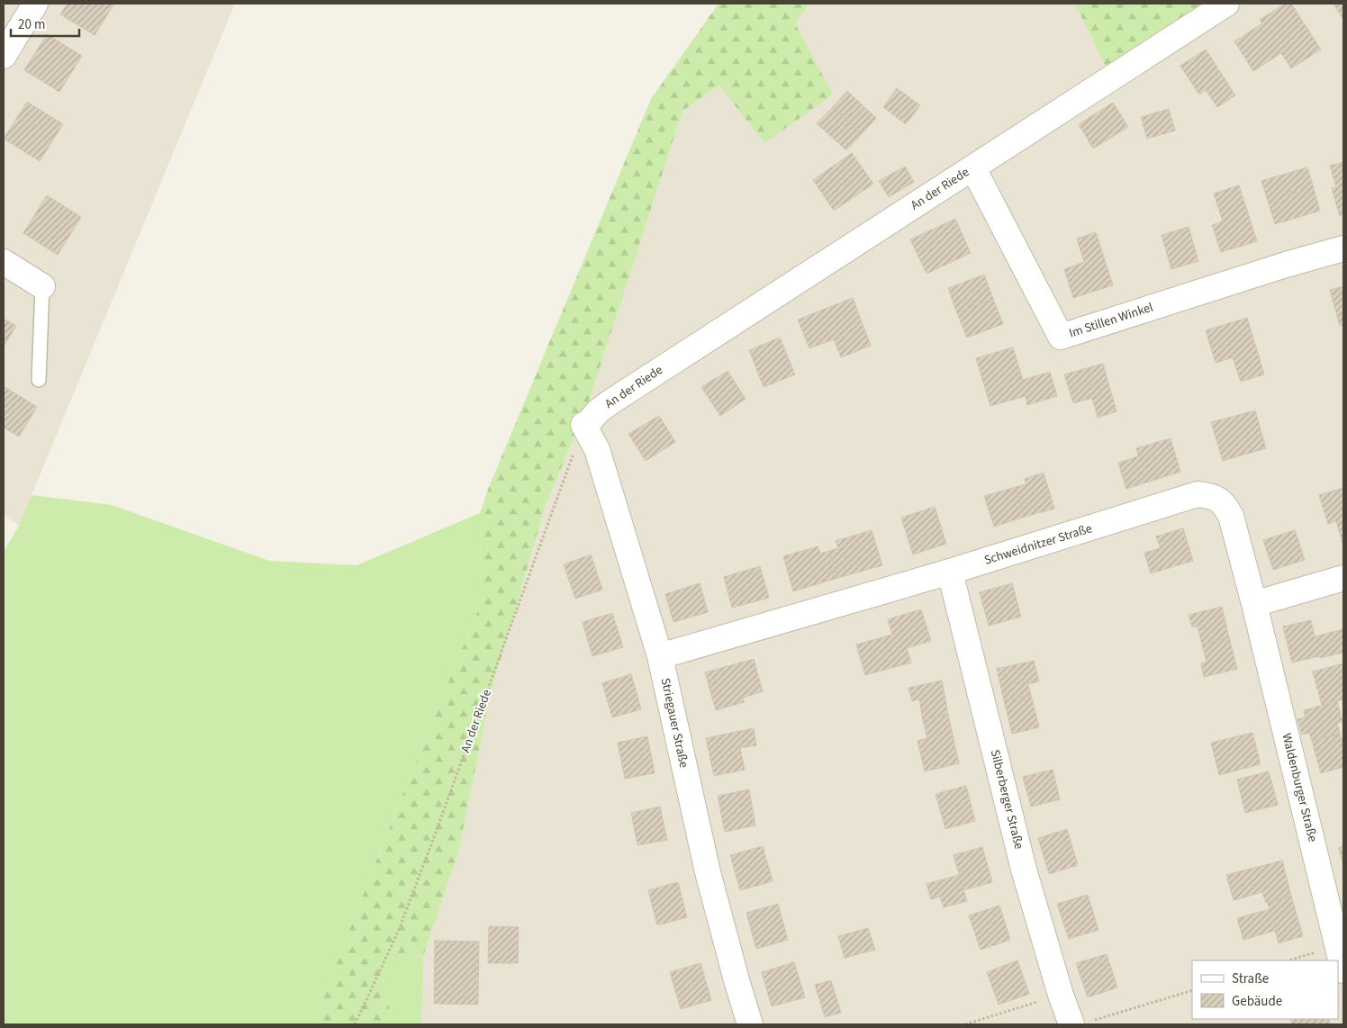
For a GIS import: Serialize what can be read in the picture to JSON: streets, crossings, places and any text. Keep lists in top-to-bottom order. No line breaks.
{"streets":{"street":["An der Riede","Im Stillen Winkel","Schweidnitzer Straße","Striegauer Straße","Waldenburger Straße","Silberberger Straße"]},"crossings":[["An der Riede","Im Stillen Winkel"],["An der Riede","Striegauer Straße"],["Schweidnitzer Straße","Striegauer Straße"],["Schweidnitzer Straße","Waldenburger Straße"],["Schweidnitzer Straße","Silberberger Straße"]],"legend":["Straße","Gebäude"],"scale_bar":"20 m"}
